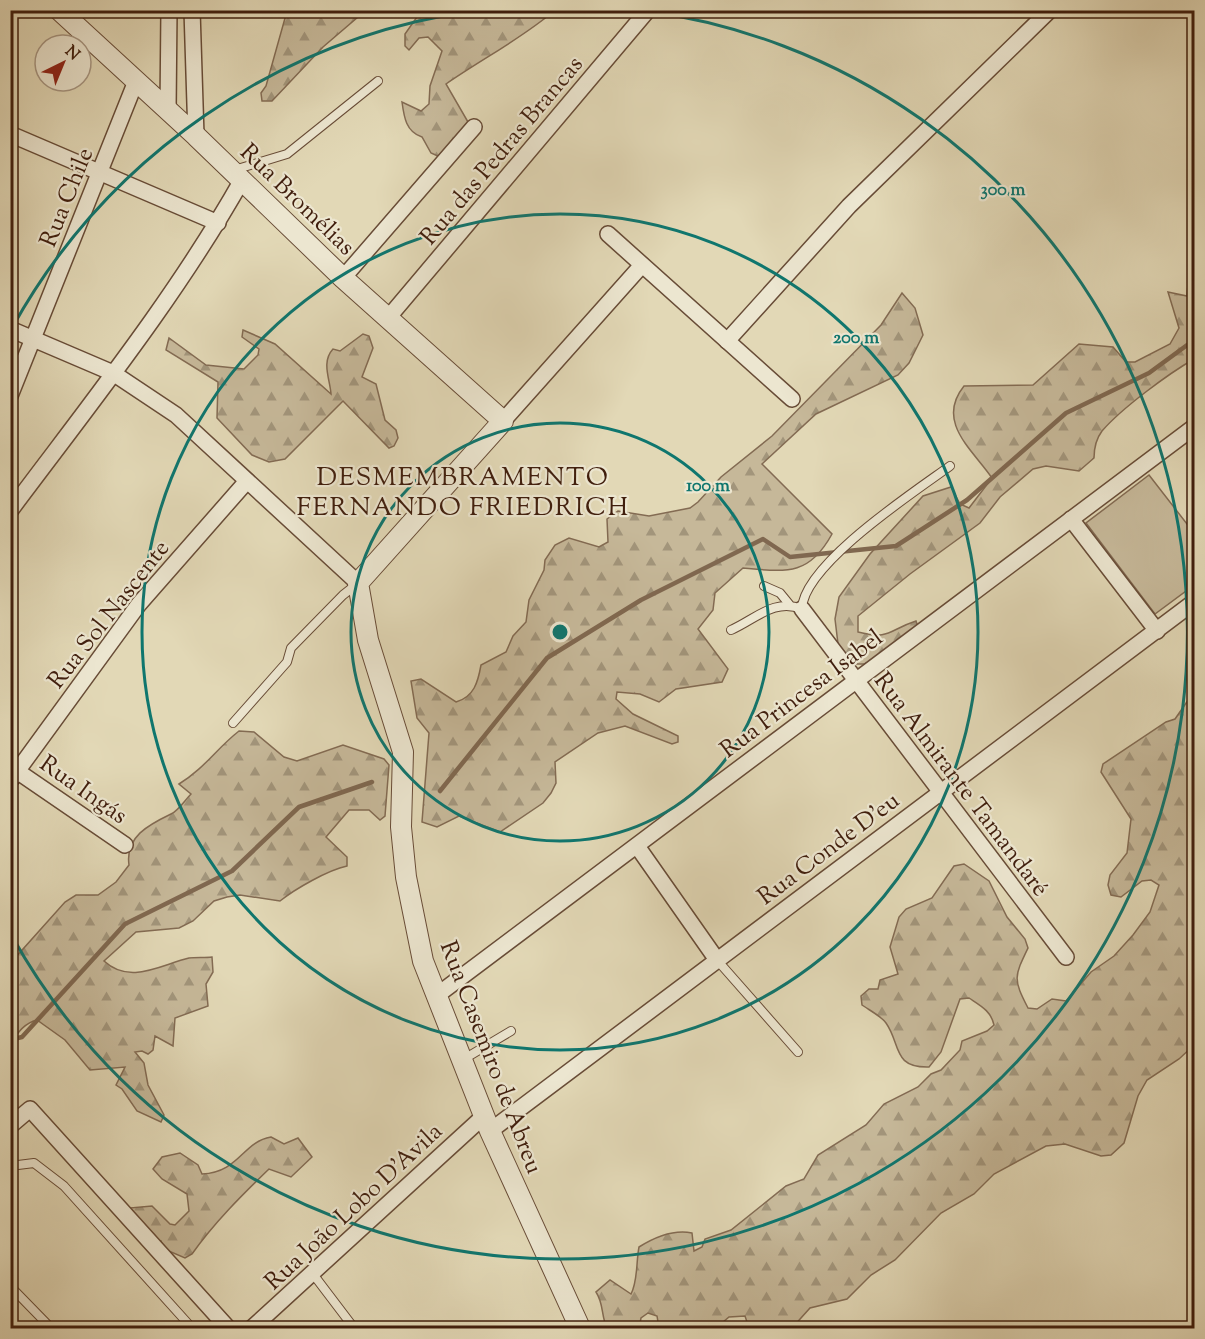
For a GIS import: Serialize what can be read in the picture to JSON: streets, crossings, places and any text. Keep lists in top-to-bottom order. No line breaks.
{"streets":{"street":["Rua das Pedras Brancas","Rua Chile","Rua Bromélias","Rua Sol Nascente","Rua Princesa Isabel","Rua Almirante Tamandaré","Rua Ingás","Rua Conde D'eu","Rua Casemiro de Abreu","Rua João Lobo D'Avila"]},"crossings":[["Rua das Pedras Brancas","Rua Bromélias"],["Rua Chile","Rua Bromélias"],["Rua Sol Nascente","Rua Ingás"],["Rua Princesa Isabel","Rua Almirante Tamandaré"],["Rua Princesa Isabel","Rua Casemiro de Abreu"],["Rua Almirante Tamandaré","Rua Conde D'eu"],["Rua Conde D'eu","Rua Casemiro de Abreu"],["Rua Conde D'eu","Rua João Lobo D'Avila"],["Rua Casemiro de Abreu","Rua João Lobo D'Avila"]],"districts":["DESMEMBRAMENTO FERNANDO FRIEDRICH"],"north":"top right","rings":["300 m","200 m","100 m"]}
